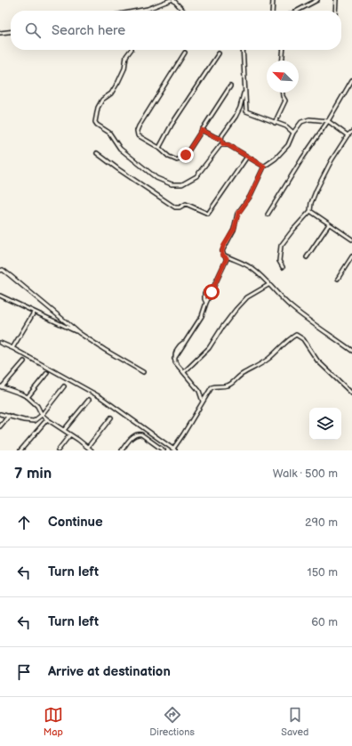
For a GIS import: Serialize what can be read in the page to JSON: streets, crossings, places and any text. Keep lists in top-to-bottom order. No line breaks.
{"north":"top left","page":{"search":"Search here","heading":["7 min","Walk · 500 m"],"list":[["Continue","290 m"],["Turn left","150 m"],["Turn left","60 m"],"Arrive at destination"],"nav":["Map","Directions","Saved"]}}
